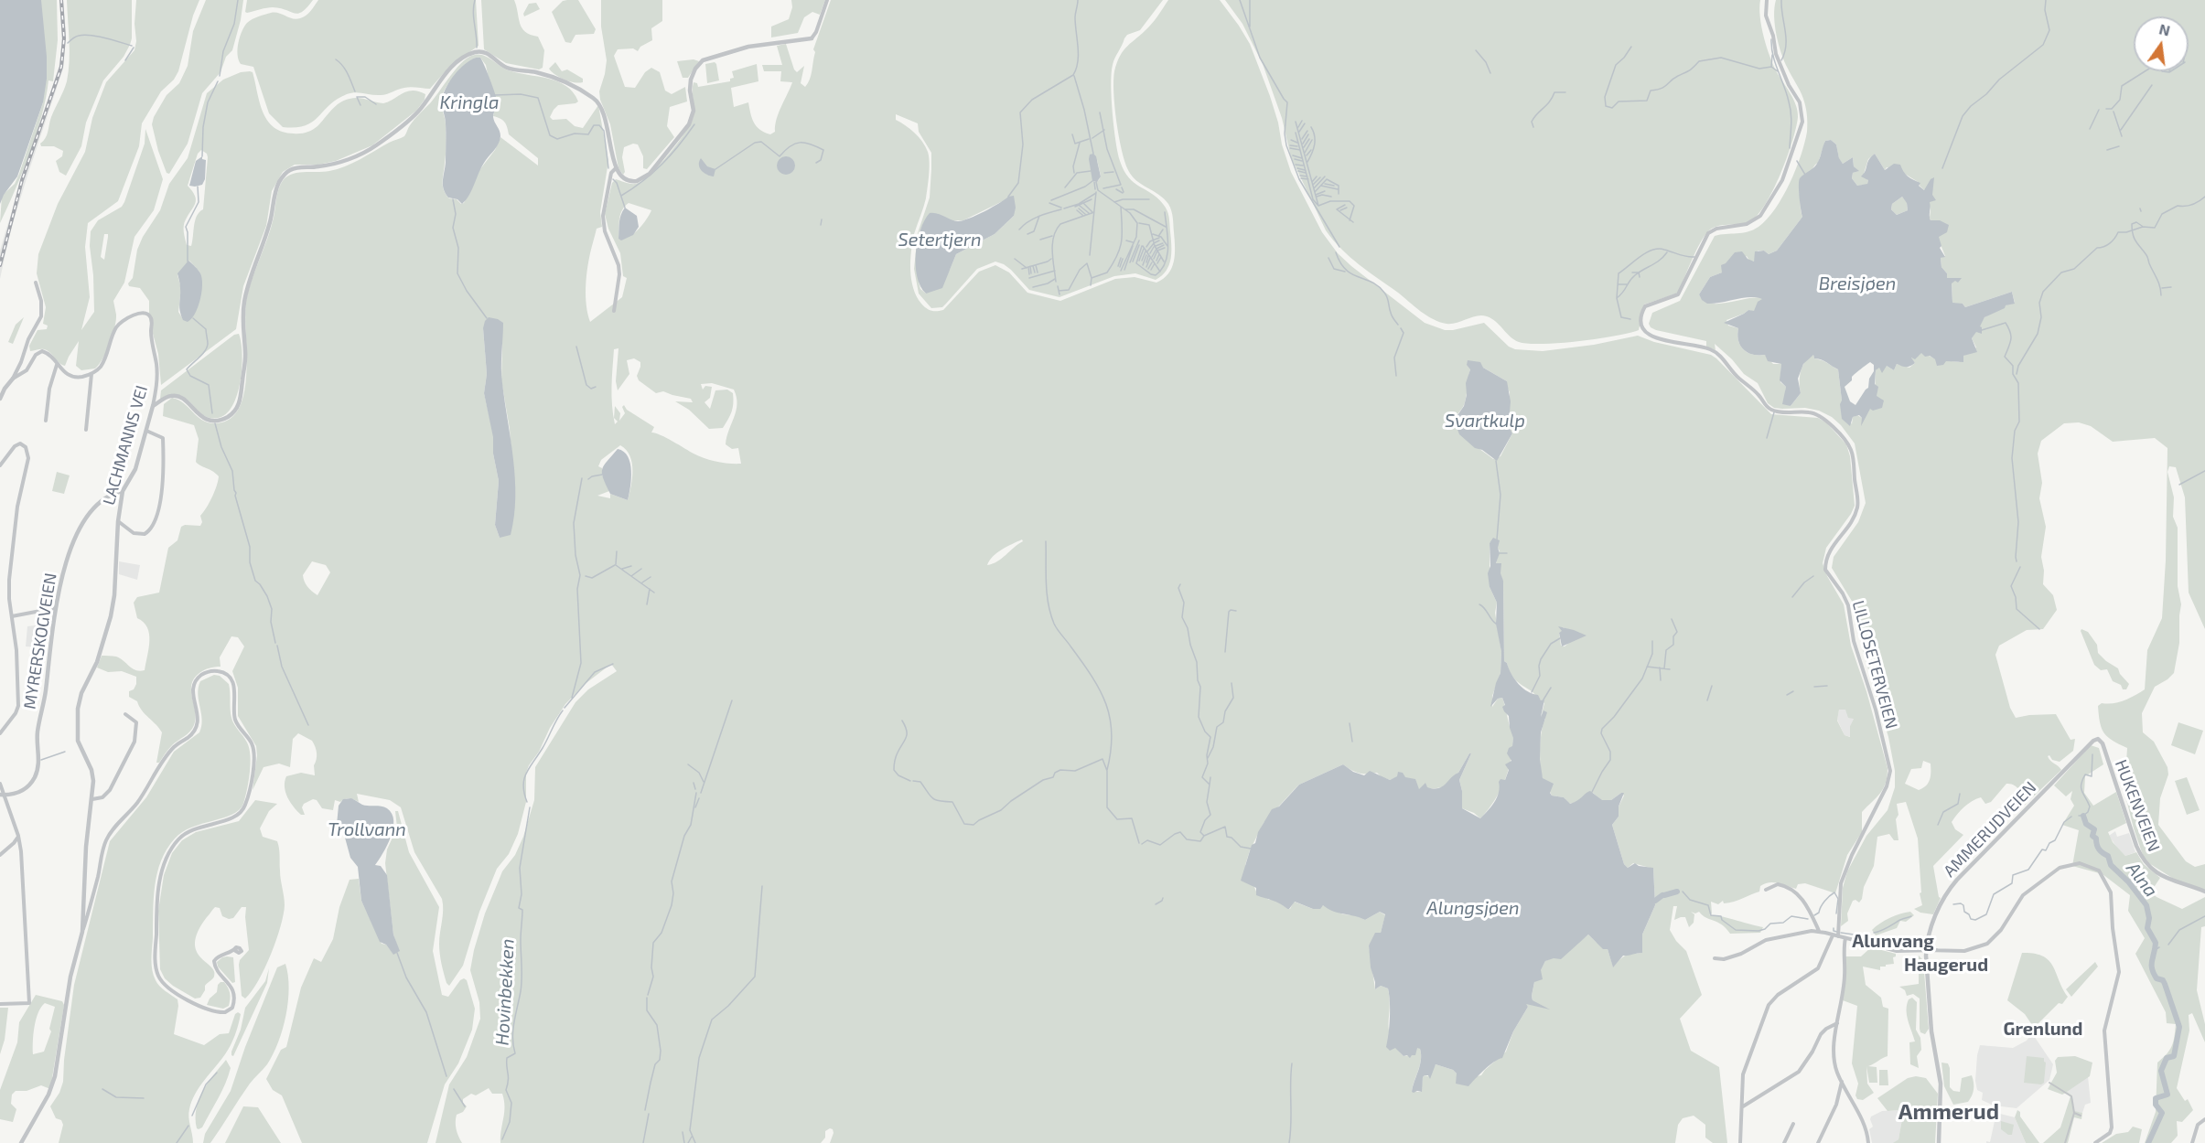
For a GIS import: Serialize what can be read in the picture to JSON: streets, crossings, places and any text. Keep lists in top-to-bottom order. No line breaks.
{"streets":{"street":["LACHMANNS VEI","MYRERSKOGVEIEN","LILLOSETERVEIEN","HUKENVEIEN","AMMERUDVEIEN"]},"crossings":[["LACHMANNS VEI","MYRERSKOGVEIEN"],["HUKENVEIEN","AMMERUDVEIEN"]],"districts":["Alunvang","Haugerud","Grenlund","Ammerud"],"water":["Kringla","Setertjern","Breisjøen","Svartkulp","Trollvann","Alna","Alungsjøen","Hovinbekken"],"north":"top"}
